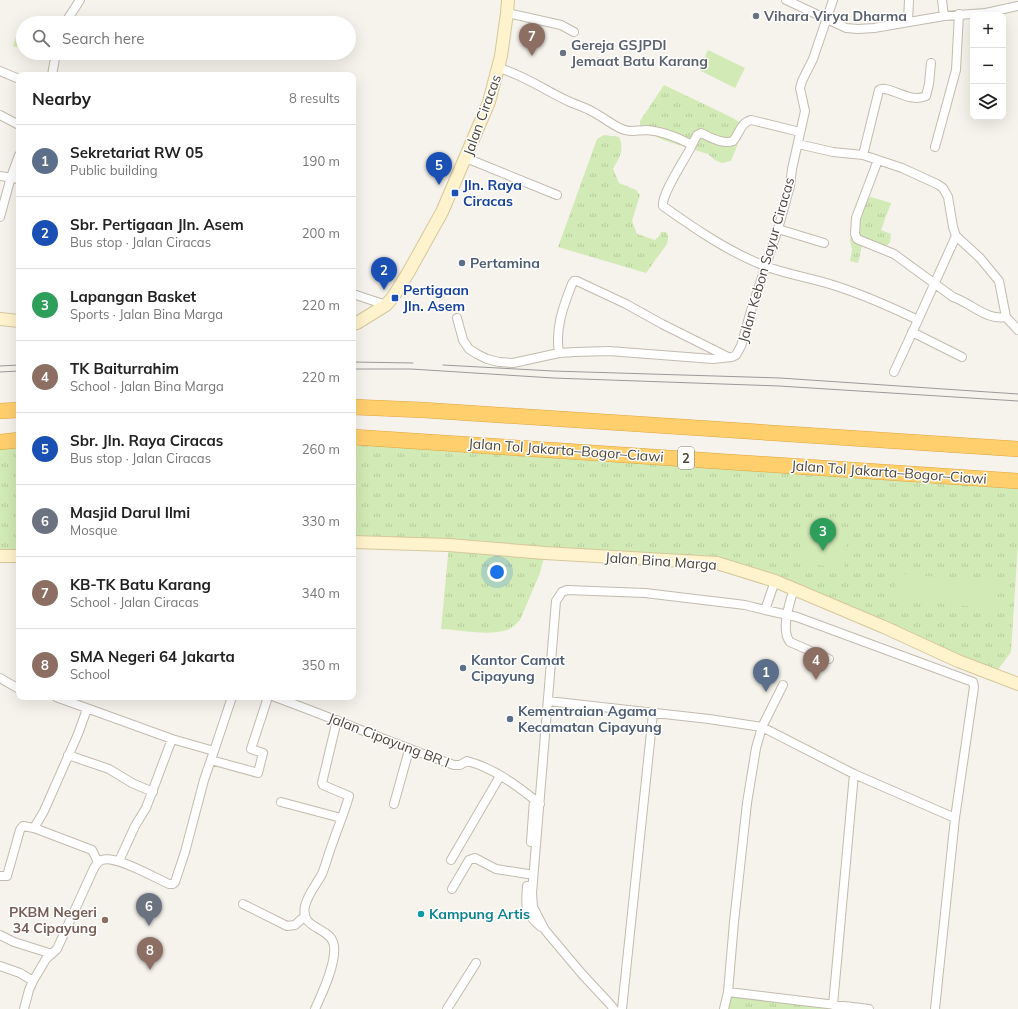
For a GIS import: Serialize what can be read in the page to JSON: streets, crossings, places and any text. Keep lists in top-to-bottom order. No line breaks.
{"streets":{"highway":["Jalan Tol Jakarta–Bogor–Ciawi","2"],"street":["Jalan Ciracas","Jalan Kebon Sayur Ciracas","Jalan Bina Marga","Jalan Cipayung BR I"]},"places":{"other":["Vihara Virya Dharma","Gereja GSJPDI Jemaat Batu Karang","Pertamina","Kantor Camat Cipayung","Kementraian Agama Kecamatan Cipayung","Kampung Artis","PKBM Negeri 34 Cipayung"],"transit":["Jln. Raya Ciracas","Pertigaan Jln. Asem"]},"page":{"map_buttons":["+","−"],"search":"Search here","pins":["7","5","2","3","4","1","6","8"],"heading":["Nearby","8 results"],"list":[{"mark":"1","name":"Sekretariat RW 05","note":"Public building","value":"190 m"},{"mark":"2","name":"Sbr. Pertigaan Jln. Asem","note":"Bus stop · Jalan Ciracas","value":"200 m"},{"mark":"3","name":"Lapangan Basket","note":"Sports · Jalan Bina Marga","value":"220 m"},{"mark":"4","name":"TK Baiturrahim","note":"School · Jalan Bina Marga","value":"220 m"},{"mark":"5","name":"Sbr. Jln. Raya Ciracas","note":"Bus stop · Jalan Ciracas","value":"260 m"},{"mark":"6","name":"Masjid Darul Ilmi","note":"Mosque","value":"330 m"},{"mark":"7","name":"KB-TK Batu Karang","note":"School · Jalan Ciracas","value":"340 m"},{"mark":"8","name":"SMA Negeri 64 Jakarta","note":"School","value":"350 m"}]}}
